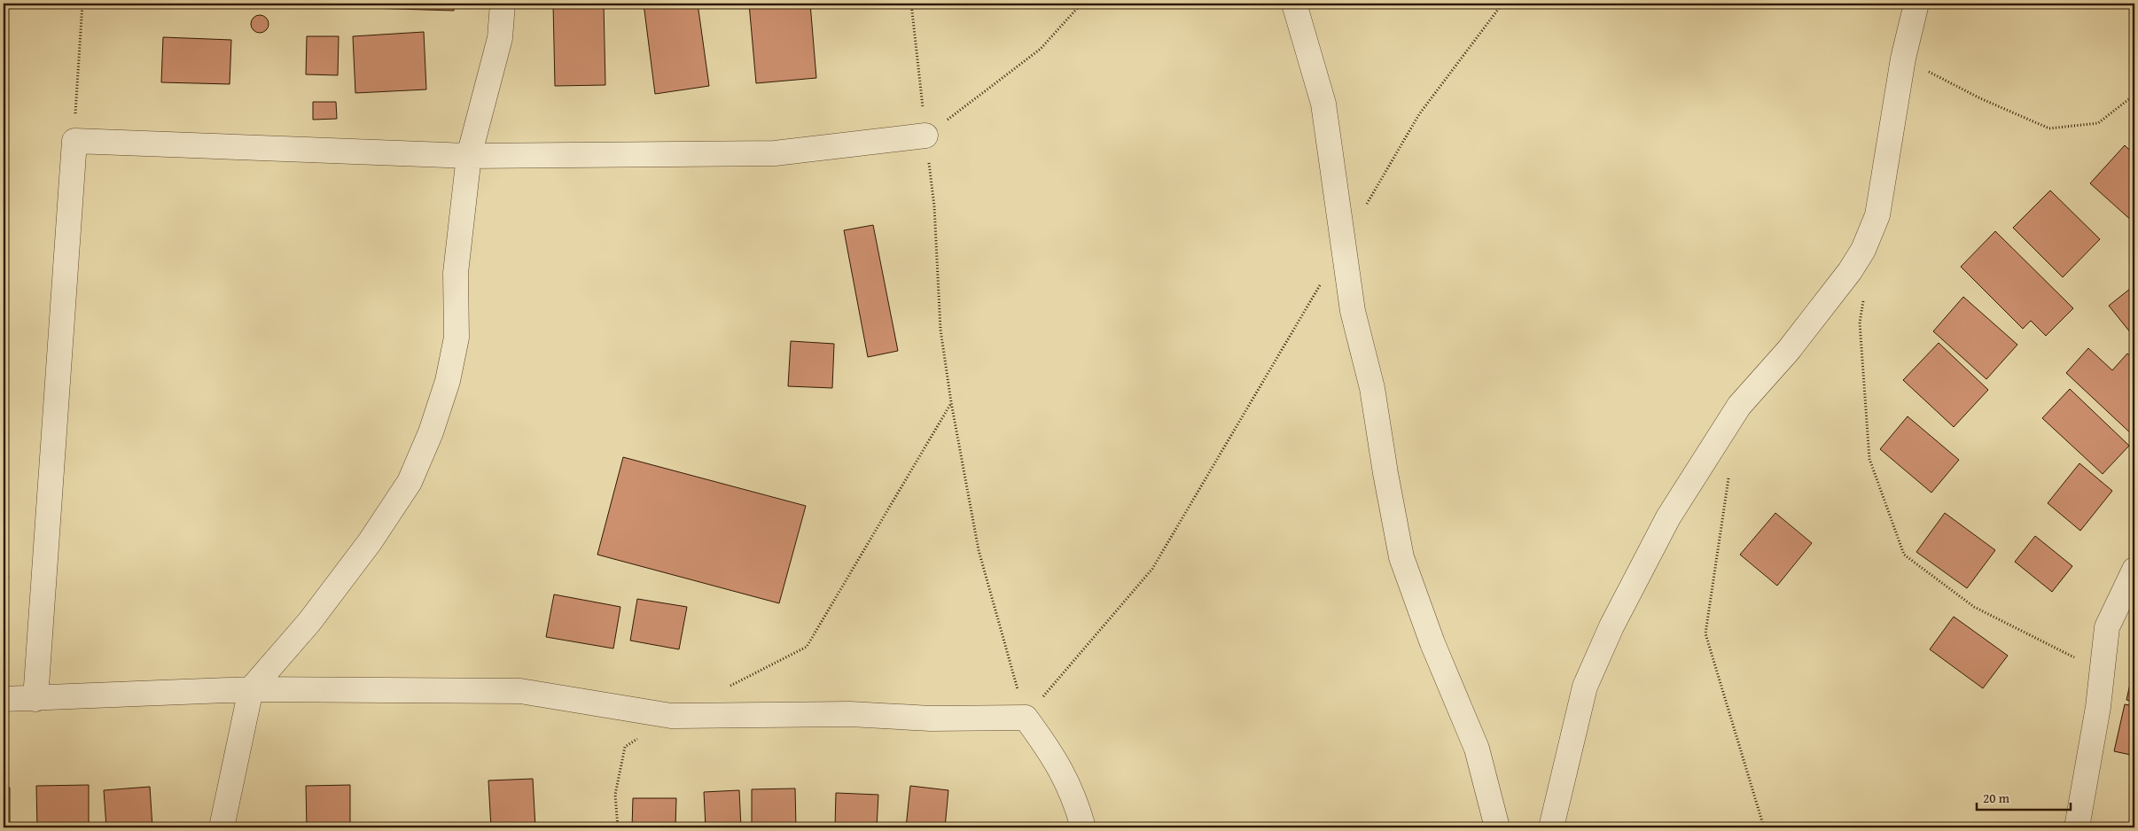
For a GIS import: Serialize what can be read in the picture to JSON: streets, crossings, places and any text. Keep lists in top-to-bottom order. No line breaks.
{"scale_bar":"20 m"}
